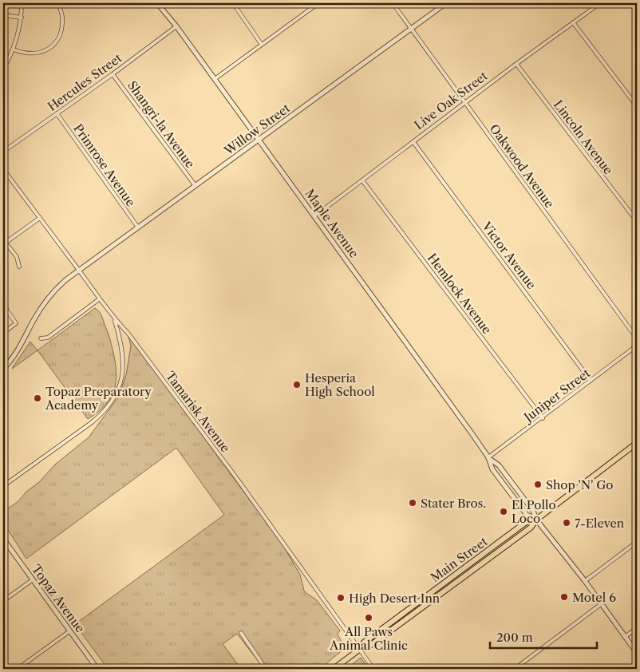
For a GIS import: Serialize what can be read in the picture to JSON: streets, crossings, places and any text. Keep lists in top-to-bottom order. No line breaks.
{"streets":{"main road":["Main Street"],"street":["Hercules Street","Live Oak Street","Shangri-la Avenue","Willow Street","Lincoln Avenue","Primrose Avenue","Oakwood Avenue","Maple Avenue","Victor Avenue","Hemlock Avenue","Juniper Street","Tamarisk Avenue","Topaz Avenue"]},"crossings":[["Hercules Street","Shangri-la Avenue"],["Hercules Street","Primrose Avenue"],["Hercules Street","Maple Avenue"],["Live Oak Street","Lincoln Avenue"],["Live Oak Street","Oakwood Avenue"],["Live Oak Street","Maple Avenue"],["Live Oak Street","Victor Avenue"],["Live Oak Street","Hemlock Avenue"],["Shangri-la Avenue","Willow Street"],["Willow Street","Primrose Avenue"],["Willow Street","Oakwood Avenue"],["Willow Street","Maple Avenue"],["Willow Street","Tamarisk Avenue"],["Maple Avenue","Juniper Street"],["Maple Avenue","Main Street"],["Victor Avenue","Juniper Street"],["Hemlock Avenue","Juniper Street"],["Tamarisk Avenue","Main Street"]],"places":["Hesperia High School","Topaz Preparatory Academy","Shop 'N' Go","Stater Bros.","El Pollo Loco","7-Eleven","Motel 6","High Desert Inn","All Paws Animal Clinic"],"scale_bar":"200 m"}
